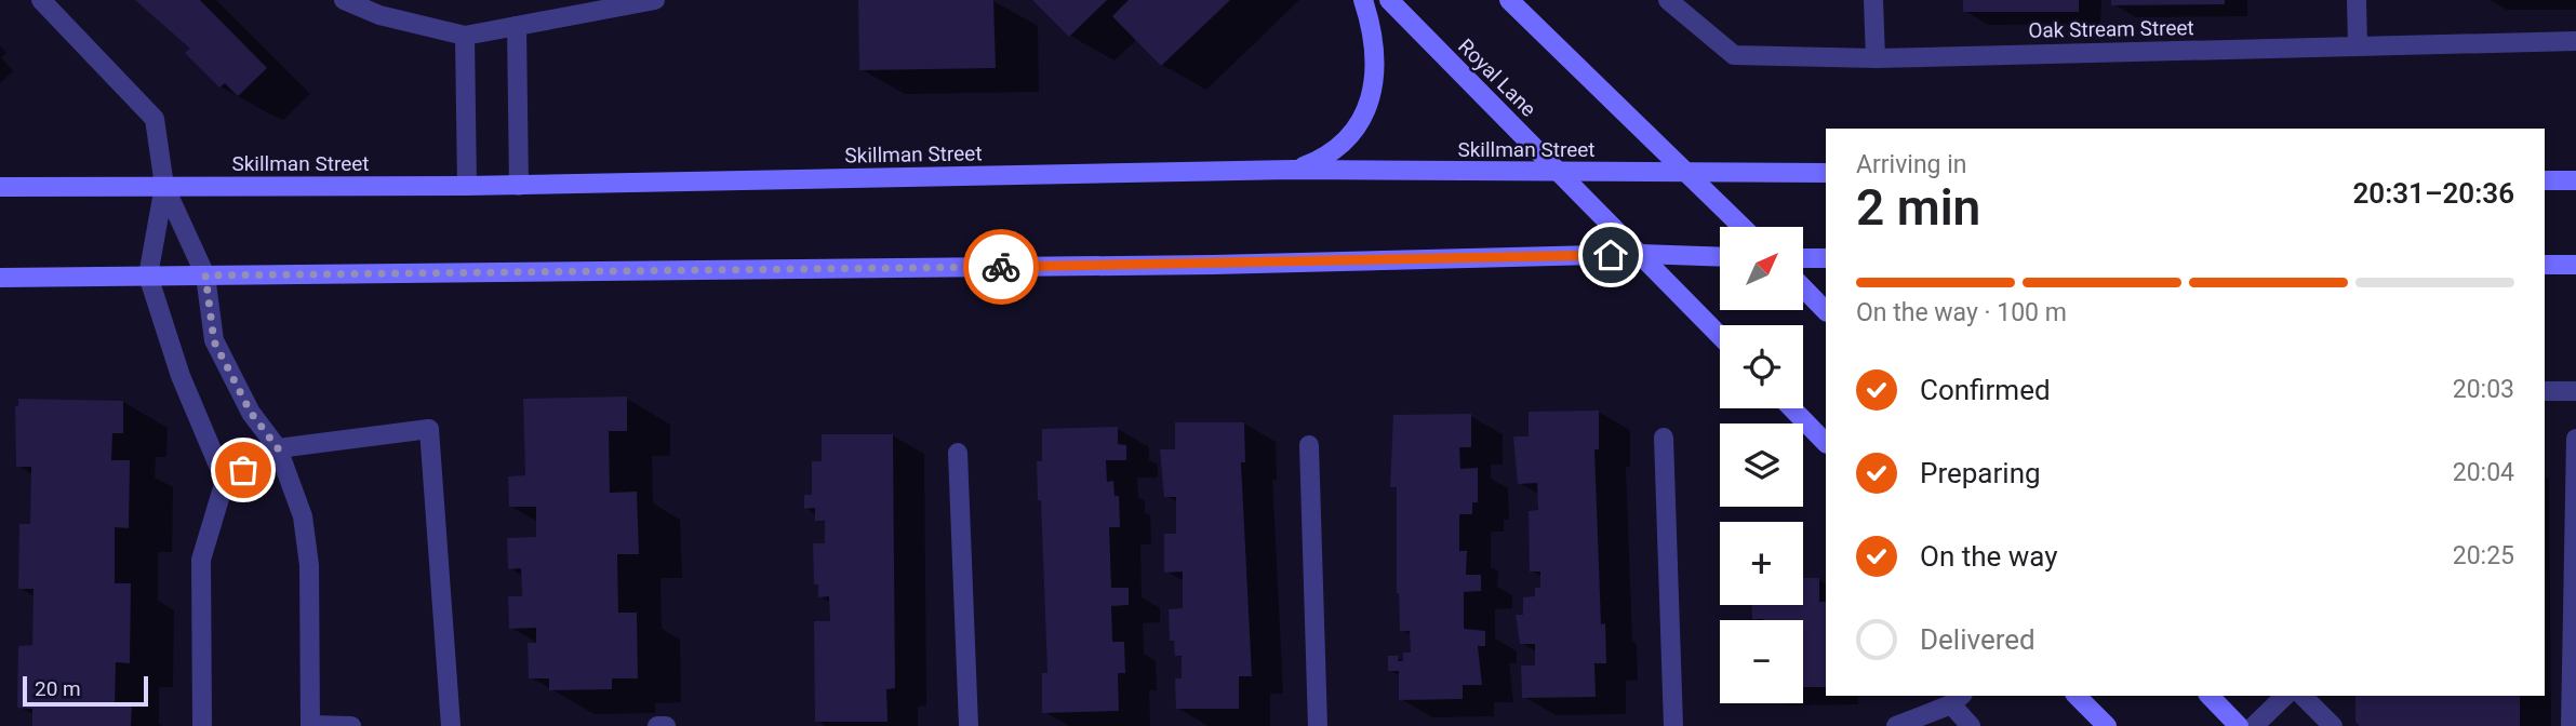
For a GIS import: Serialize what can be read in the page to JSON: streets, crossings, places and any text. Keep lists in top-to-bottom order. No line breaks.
{"streets":{"main road":["Royal Lane","Skillman Street"],"street":["Oak Stream Street"]},"crossings":[["Royal Lane","Skillman Street"]],"scale_bar":"20 m","north":"top right","page":{"heading":["2 min","Arriving in","20:31–20:36"],"map_buttons":["+","−"],"bar":"On the way · 100 m","list":[["Confirmed","20:03"],["Preparing","20:04"],["On the way","20:25"],"Delivered"],"scale":"20 m"}}
